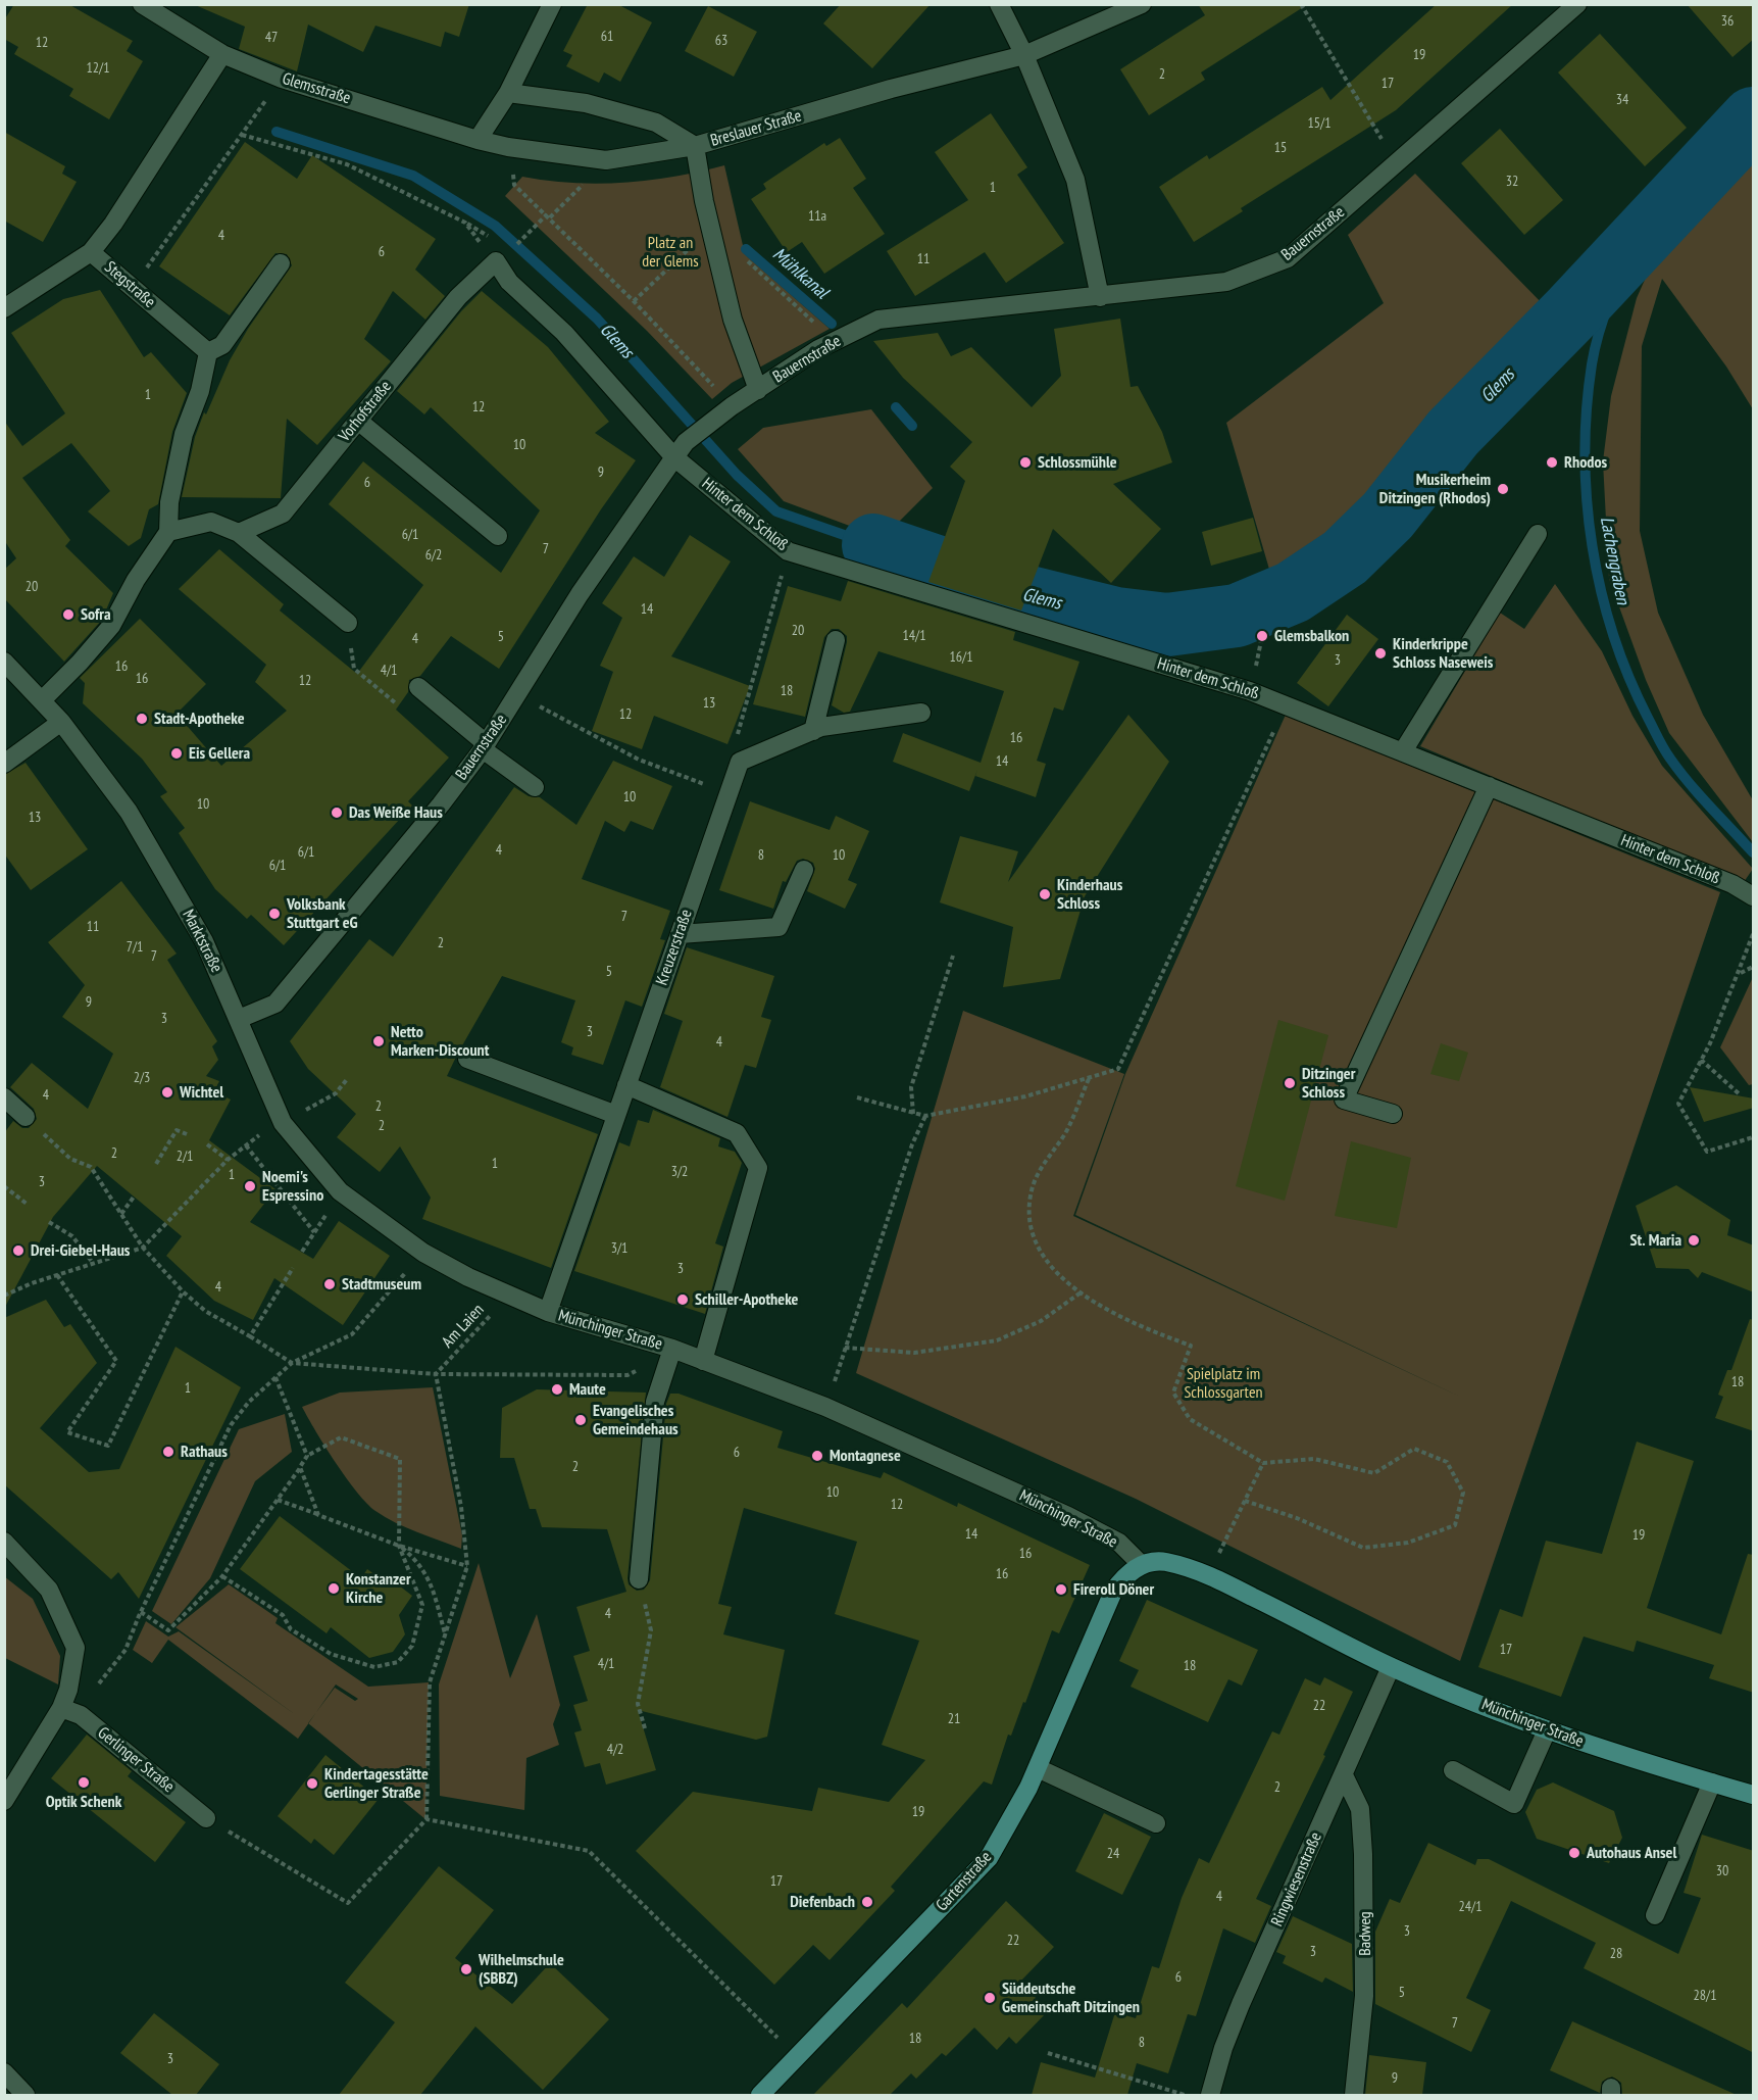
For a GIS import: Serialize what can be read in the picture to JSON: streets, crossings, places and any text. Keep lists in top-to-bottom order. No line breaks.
{"streets":{"main road":["Münchinger Straße","Gartenstraße"],"street":["Glemsstraße","Breslauer Straße","Bauernstraße","Stegstraße","Vorhofstraße","Hinter dem Schloß","Marktstraße","Kreuzerstraße","Gerlinger Straße","Ringwiesenstraße","Badweg"],"path":["Am Laien"]},"crossings":[["Glemsstraße","Breslauer Straße"],["Glemsstraße","Stegstraße"],["Breslauer Straße","Bauernstraße"],["Bauernstraße","Hinter dem Schloß"],["Bauernstraße","Marktstraße"],["Marktstraße","Münchinger Straße"],["Kreuzerstraße","Münchinger Straße"],["Am Laien","Münchinger Straße"],["Münchinger Straße","Ringwiesenstraße"],["Münchinger Straße","Gartenstraße"],["Ringwiesenstraße","Badweg"]],"water":["Mühlkanal","Glems","Lachengraben"],"parks":["Platz an der Glems","Spielplatz im Schlossgarten"],"places":["Schlossmühle","Rhodos","Musikerheim Ditzingen (Rhodos)","Sofra","Glemsbalkon","Kinderkrippe Schloss Naseweis","Stadt-Apotheke","Eis Gellera","Das Weiße Haus","Kinderhaus Schloss","Volksbank Stuttgart eG","Netto Marken-Discount","Ditzinger Schloss","Wichtel","Noemi's Espressino","St. Maria","Drei-Giebel-Haus","Stadtmuseum","Schiller-Apotheke","Maute","Evangelisches Gemeindehaus","Rathaus","Montagnese","Konstanzer Kirche","Fireroll Döner","Optik Schenk","Kindertagesstätte Gerlinger Straße","Autohaus Ansel","Diefenbach","Wilhelmschule (SBBZ)","Süddeutsche Gemeinschaft Ditzingen"],"house_numbers":["36","61","47","63","12","19","12/1","2","17","34","15/1","15","32","1","11a","4","6","11","1","12","10","9","6","6/1","7","6/2","20","14","20","14/1","5","4","16/1","3","16","4/1","16","12","18","13","12","16","14","10","10","13","4","6/1","8","10","6/1","7","11","2","7/1","7","5","9","3","3","4","2/3","4","2","2","2","2/1","1","3/2","1","3","3/1","3","4","18","1","6","2","10","12","14","19","16","16","4","17","4/1","18","22","21","4/2","2","19","24","30","17","4","24/1","3","22","3","28","6","5","28/1","7","18","8","3","9"]}
